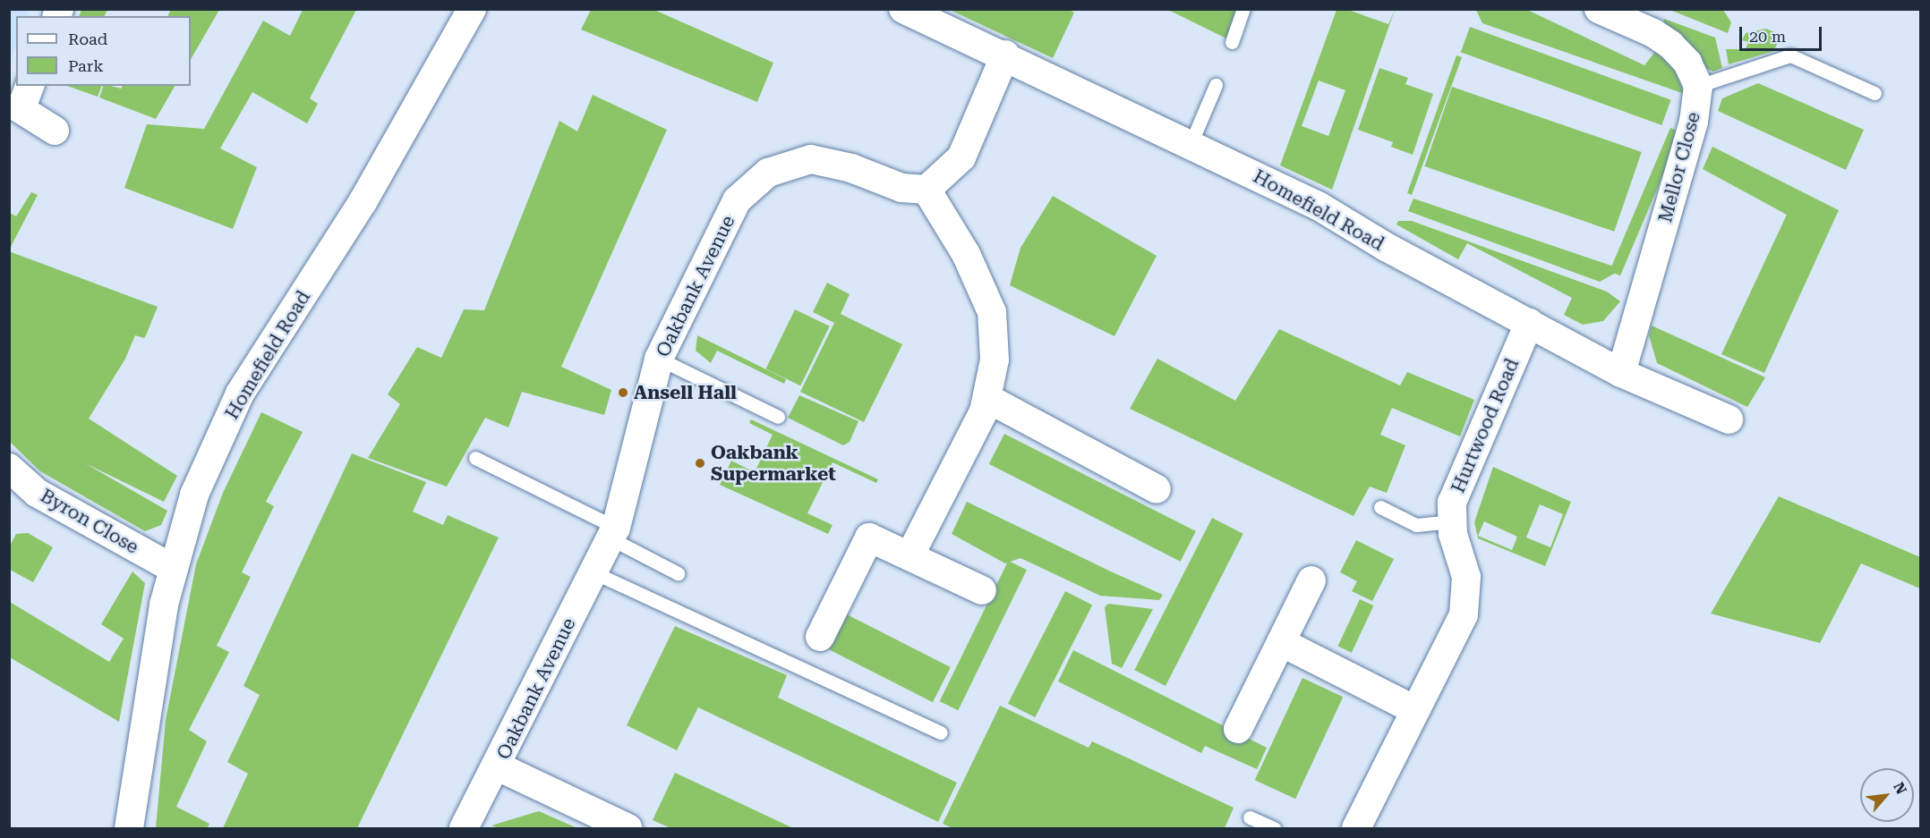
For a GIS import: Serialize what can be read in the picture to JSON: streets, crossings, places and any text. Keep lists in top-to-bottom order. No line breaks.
{"streets":{"street":["Mellor Close","Homefield Road","Oakbank Avenue","Hurtwood Road","Byron Close"]},"crossings":[["Mellor Close","Homefield Road"],["Homefield Road","Hurtwood Road"],["Homefield Road","Byron Close"]],"places":["Ansell Hall","Oakbank Supermarket"],"legend":["Road","Park"],"scale_bar":"20 m","north":"top right"}
